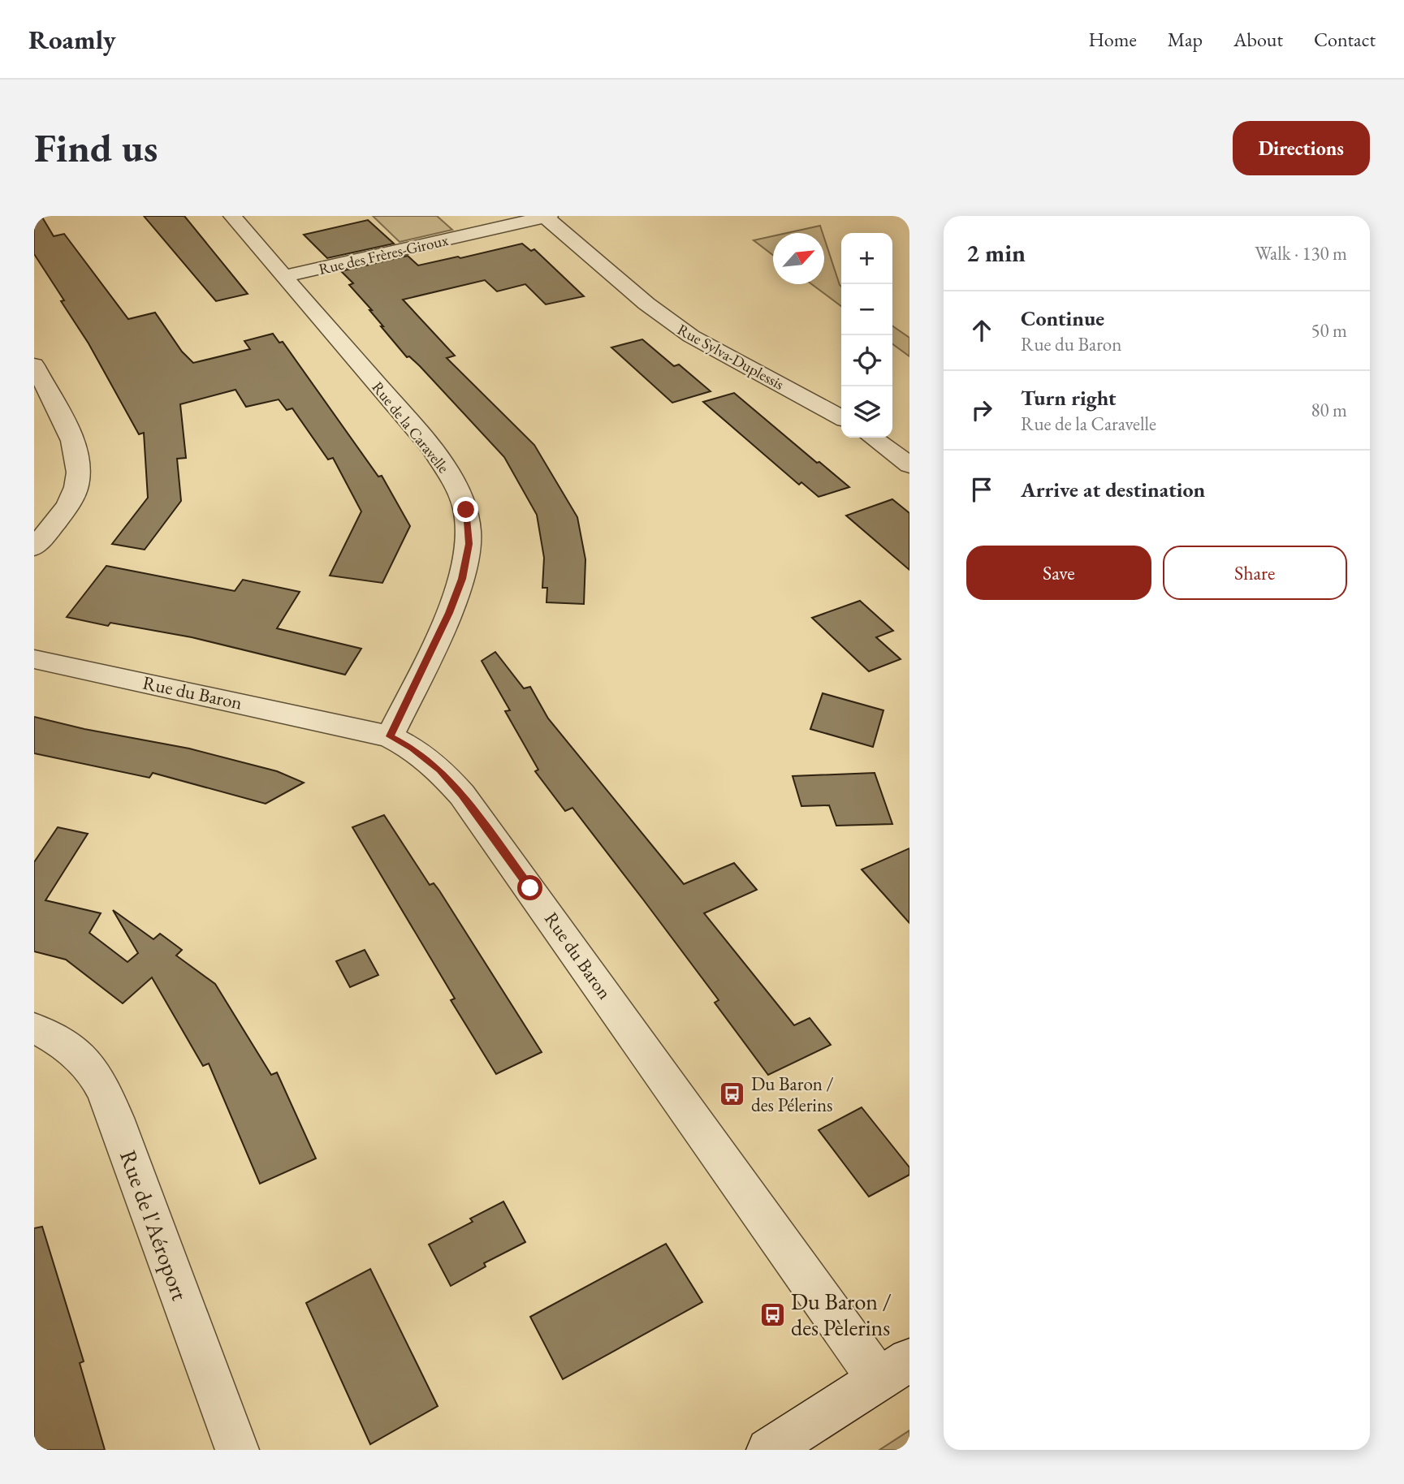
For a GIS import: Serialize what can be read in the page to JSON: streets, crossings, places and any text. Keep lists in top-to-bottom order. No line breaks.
{"streets":{"street":["Rue des Frères-Giroux","Rue Sylva-Duplessis","Rue de la Caravelle","Rue du Baron","Rue de l'Aéroport"]},"crossings":[["Rue des Frères-Giroux","Rue Sylva-Duplessis"],["Rue des Frères-Giroux","Rue de la Caravelle"],["Rue de la Caravelle","Rue du Baron"]],"places":{"bus stop":["Du Baron / des Pélerins","Du Baron / des Pèlerins"]},"north":"top right","page":{"header":"Roamly","nav":["Home","Map","About","Contact"],"buttons":["Directions",["Save","Share"]],"title":"Find us","heading":["2 min","Walk · 130 m"],"map_buttons":["+","−"],"list":[["Continue","Rue du Baron","50 m"],["Turn right","Rue de la Caravelle","80 m"],"Arrive at destination"]}}
